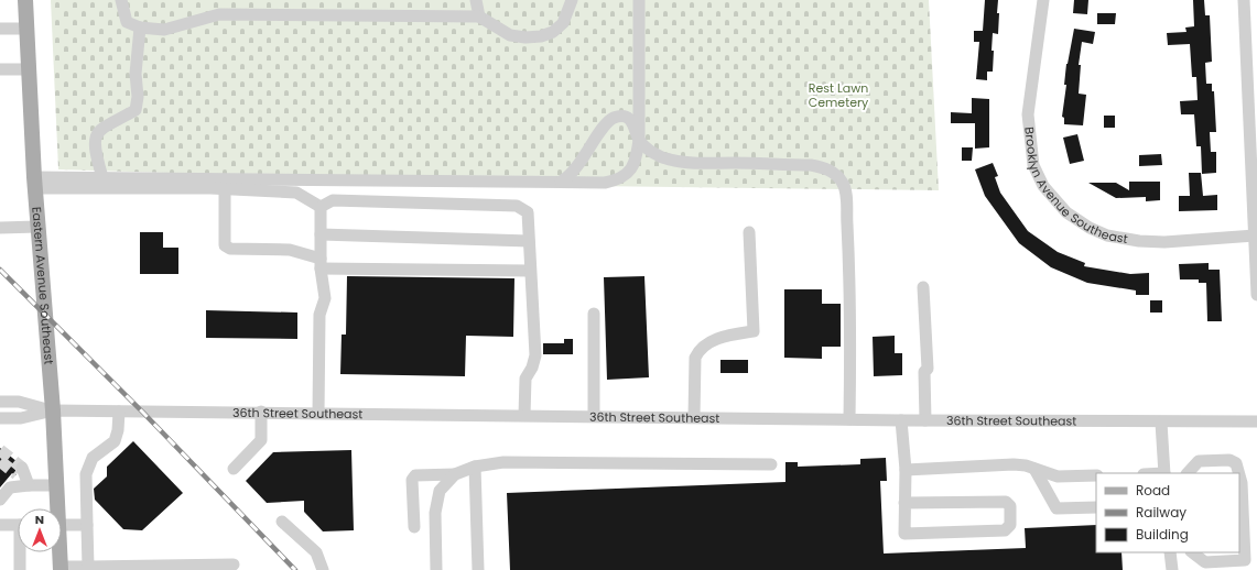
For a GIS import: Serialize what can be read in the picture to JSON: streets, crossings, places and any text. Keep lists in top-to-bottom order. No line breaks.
{"streets":{"main road":["Eastern Avenue Southeast"],"street":["Brooklyn Avenue Southeast","36th Street Southeast"]},"crossings":[["Eastern Avenue Southeast","36th Street Southeast"]],"parks":["Rest Lawn Cemetery"],"legend":["Road","Railway","Building"],"north":"top"}
